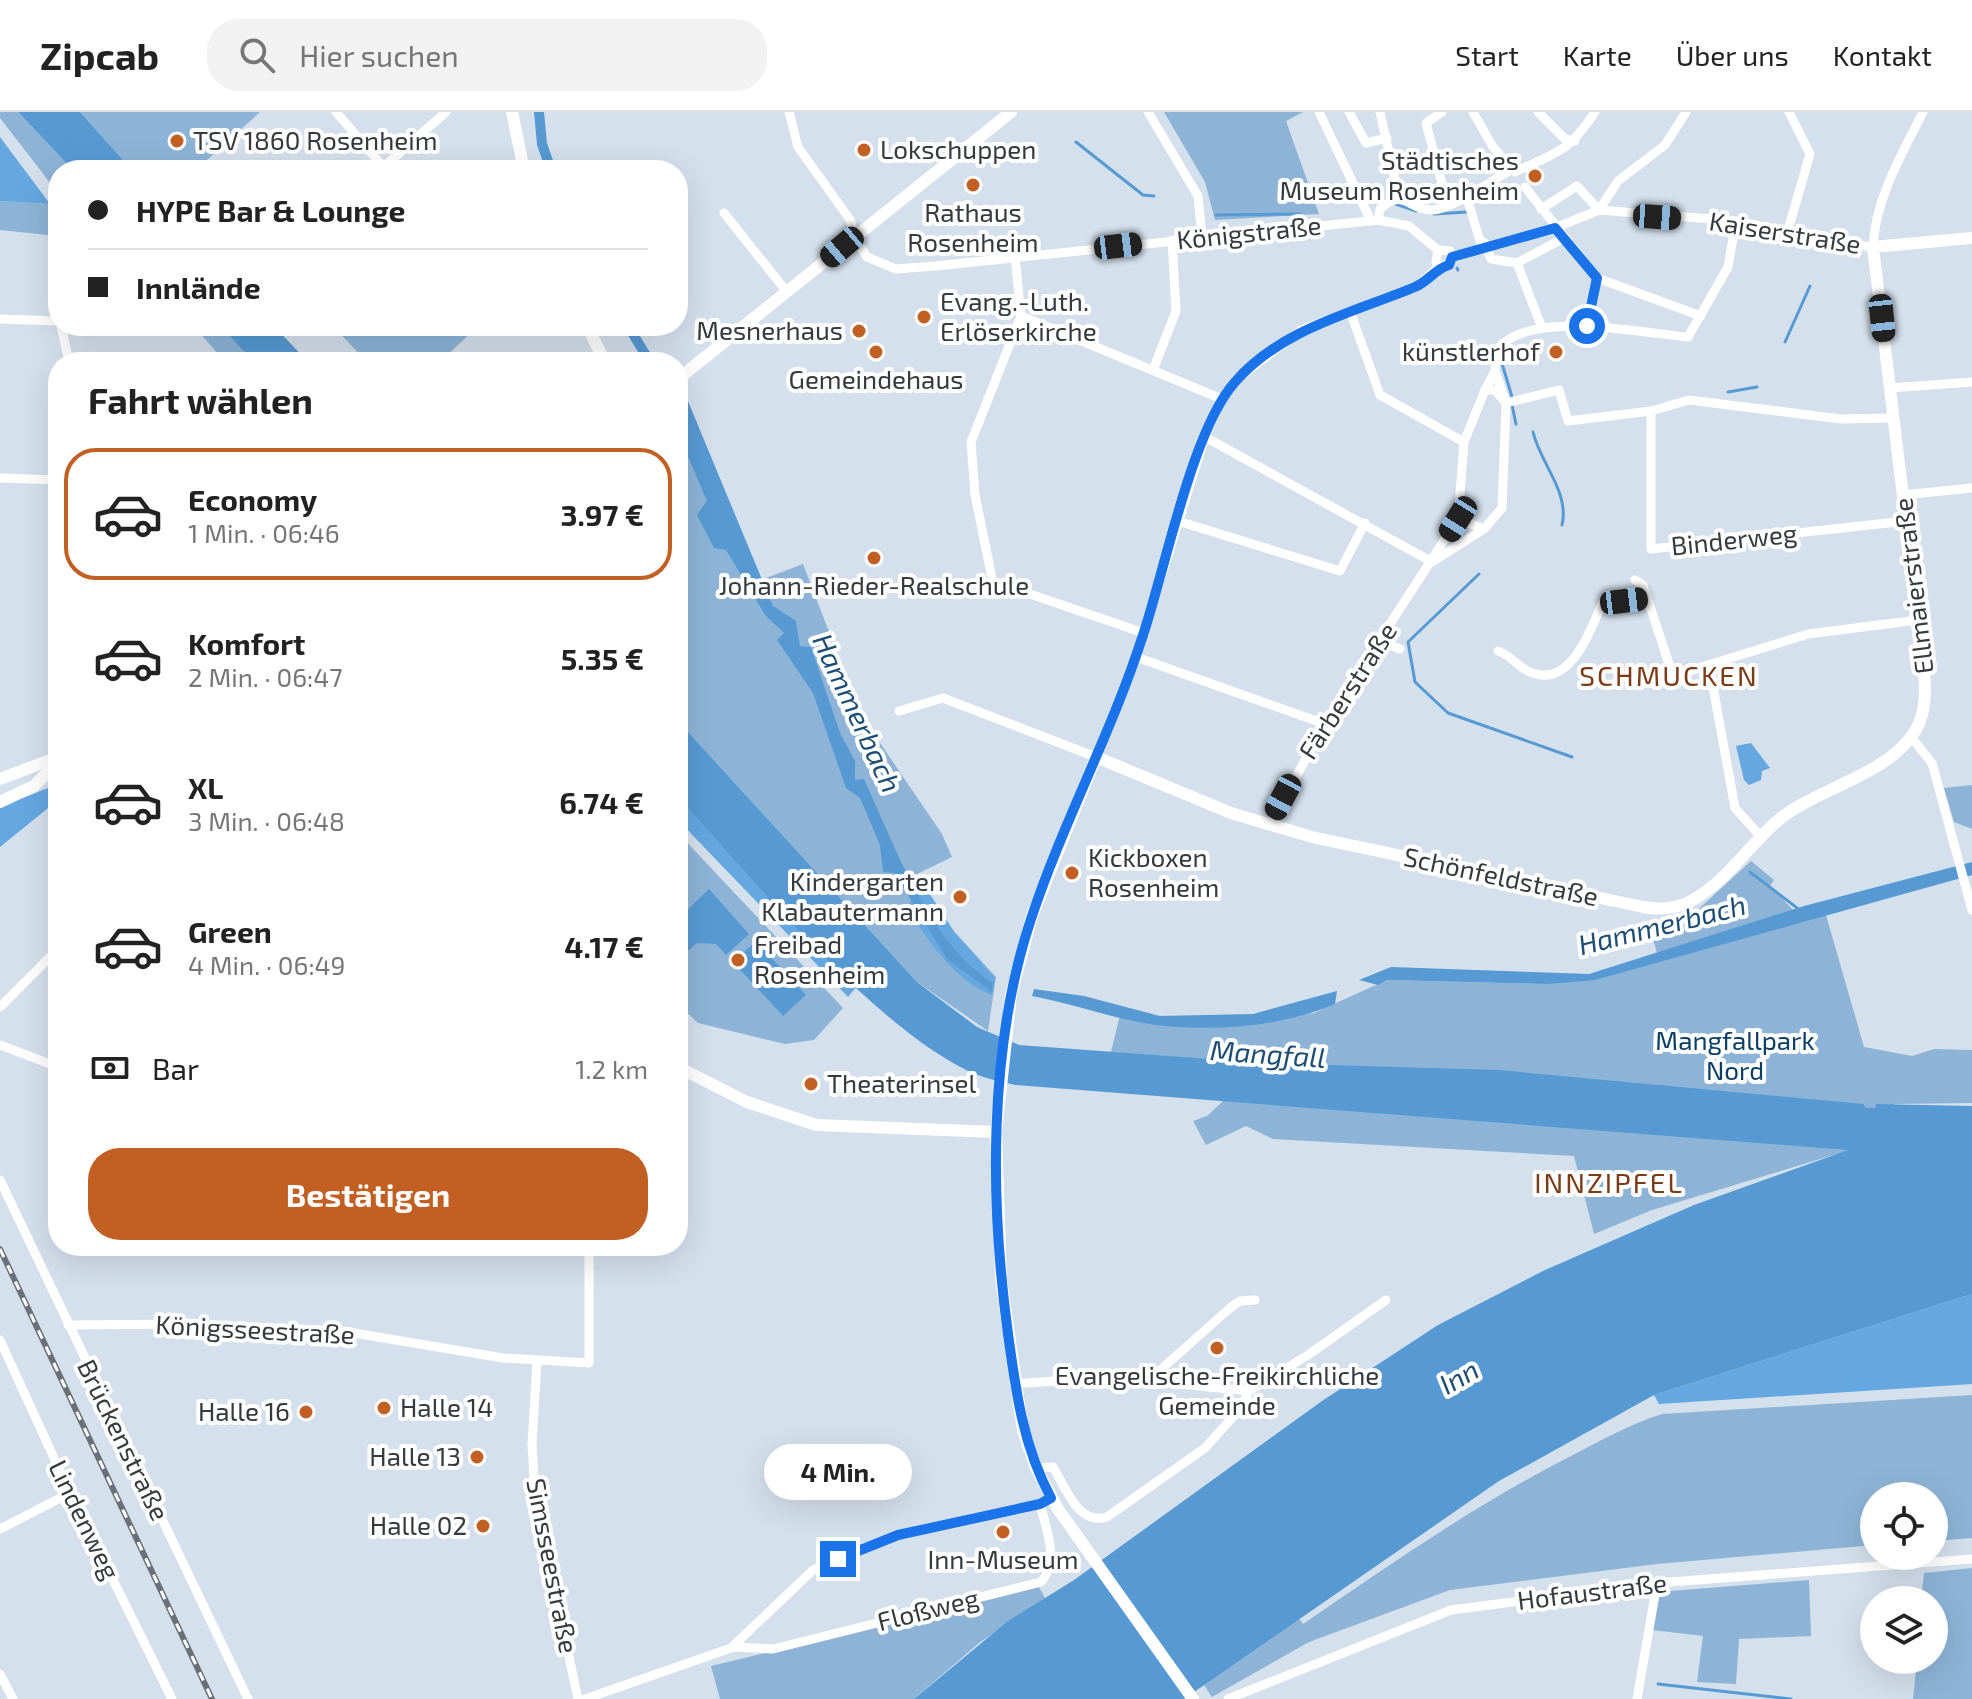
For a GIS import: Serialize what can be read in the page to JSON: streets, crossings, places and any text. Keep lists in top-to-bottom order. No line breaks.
{"streets":{"street":["Königstraße","Kaiserstraße","Binderweg","Ellmaierstraße","Färberstraße","Schönfeldstraße","Königsseestraße","Brückenstraße","Lindenweg","Simsseestraße","Hofaustraße","Floßweg"]},"crossings":[["Kaiserstraße","Ellmaierstraße"],["Binderweg","Ellmaierstraße"],["Ellmaierstraße","Schönfeldstraße"],["Färberstraße","Schönfeldstraße"],["Königsseestraße","Brückenstraße"],["Königsseestraße","Simsseestraße"]],"districts":["SCHMUCKEN","INNZIPFEL"],"water":["Hammerbach","Mangfall","Inn"],"parks":["Mangfallpark Nord"],"places":["TSV 1860 Rosenheim","Lokschuppen","Städtisches Museum Rosenheim","Rathaus Rosenheim","Evang.-Luth. Erlöserkirche","Mesnerhaus","Gemeindehaus","künstlerhof","Johann-Rieder-Realschule","Kickboxen Rosenheim","Kindergarten Klabautermann","Freibad Rosenheim","Theaterinsel","Evangelische-Freikirchliche Gemeinde","Halle 14","Halle 16","Halle 13","Halle 02","Inn-Museum"],"page":{"header":"Zipcab","search":"Hier suchen","nav":["Start","Karte","Über uns","Kontakt"],"banner":["HYPE Bar & Lounge","Innlände"],"heading":"Fahrt wählen","list":[{"name":"Economy","note":"1 Min. · 06:46","value":"3.97 €"},{"name":"Komfort","note":"2 Min. · 06:47","value":"5.35 €"},{"name":"XL","note":"3 Min. · 06:48","value":"6.74 €"},{"name":"Green","note":"4 Min. · 06:49","value":"4.17 €"}],"pay":["Bar","1.2 km"],"buttons":"Bestätigen","bubble":"4 Min."}}
